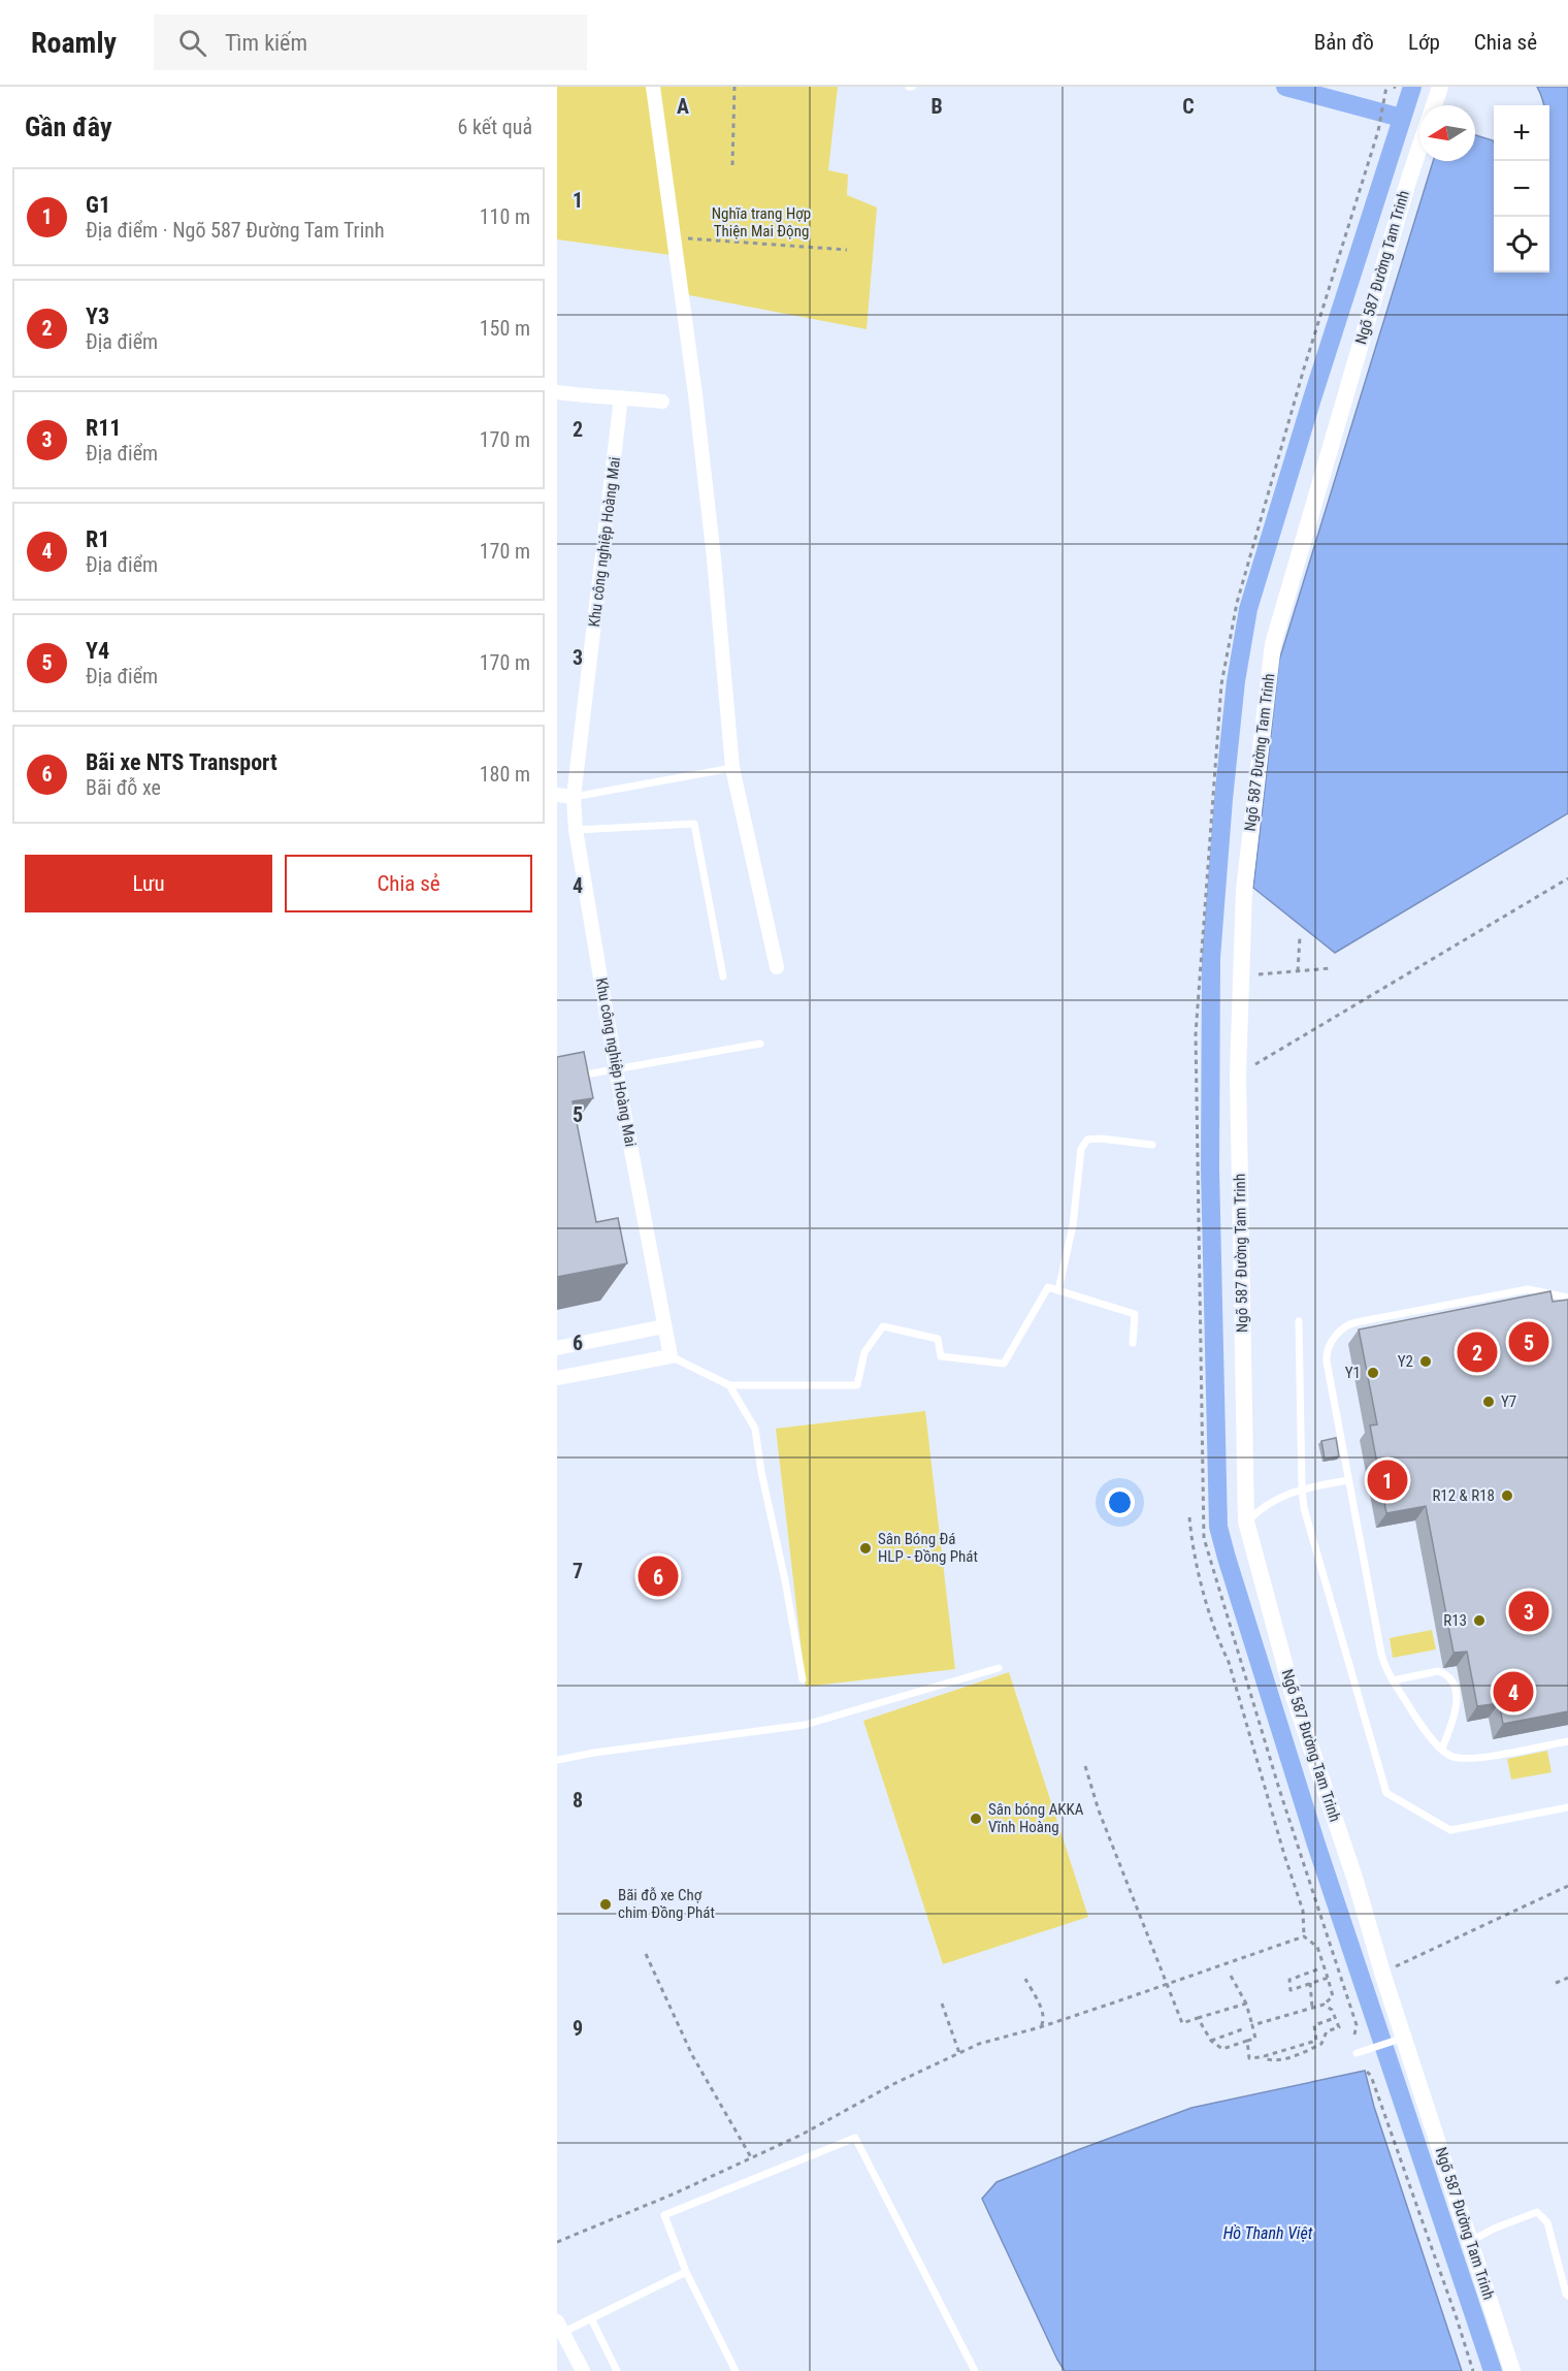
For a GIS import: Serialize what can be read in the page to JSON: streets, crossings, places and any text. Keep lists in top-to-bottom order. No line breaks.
{"streets":{"street":["Ngõ 587 Đường Tam Trinh","Khu công nghiệp Hoàng Mai"]},"water":["Hồ Thanh Việt"],"parks":["Nghĩa trang Hợp Thiện Mai Động"],"places":["Y2","Y1","Y7","R12 & R18","Sân Bóng Đá HLP - Đồng Phát","R13","Sân bóng AKKA Vĩnh Hoàng","Bãi đỗ xe Chợ chim Đồng Phát"],"north":"left","page":{"header":"Roamly","search":"Tìm kiếm","nav":["Bản đồ","Lớp","Chia sẻ"],"heading":["Gần đây","6 kết quả"],"map_buttons":["+","−"],"list":[{"mark":"1","name":"G1","note":"Địa điểm · Ngõ 587 Đường Tam Trinh","value":"110 m"},{"mark":"2","name":"Y3","note":"Địa điểm","value":"150 m"},{"mark":"3","name":"R11","note":"Địa điểm","value":"170 m"},{"mark":"4","name":"R1","note":"Địa điểm","value":"170 m"},{"mark":"5","name":"Y4","note":"Địa điểm","value":"170 m"},{"mark":"6","name":"Bãi xe NTS Transport","note":"Bãi đỗ xe","value":"180 m"}],"buttons":["Lưu","Chia sẻ"],"pins":["5","2","1","6","3","4"]},"grid":{"columns":["A","B","C"],"rows":["1","2","3","4","5","6","7","8","9"]}}
